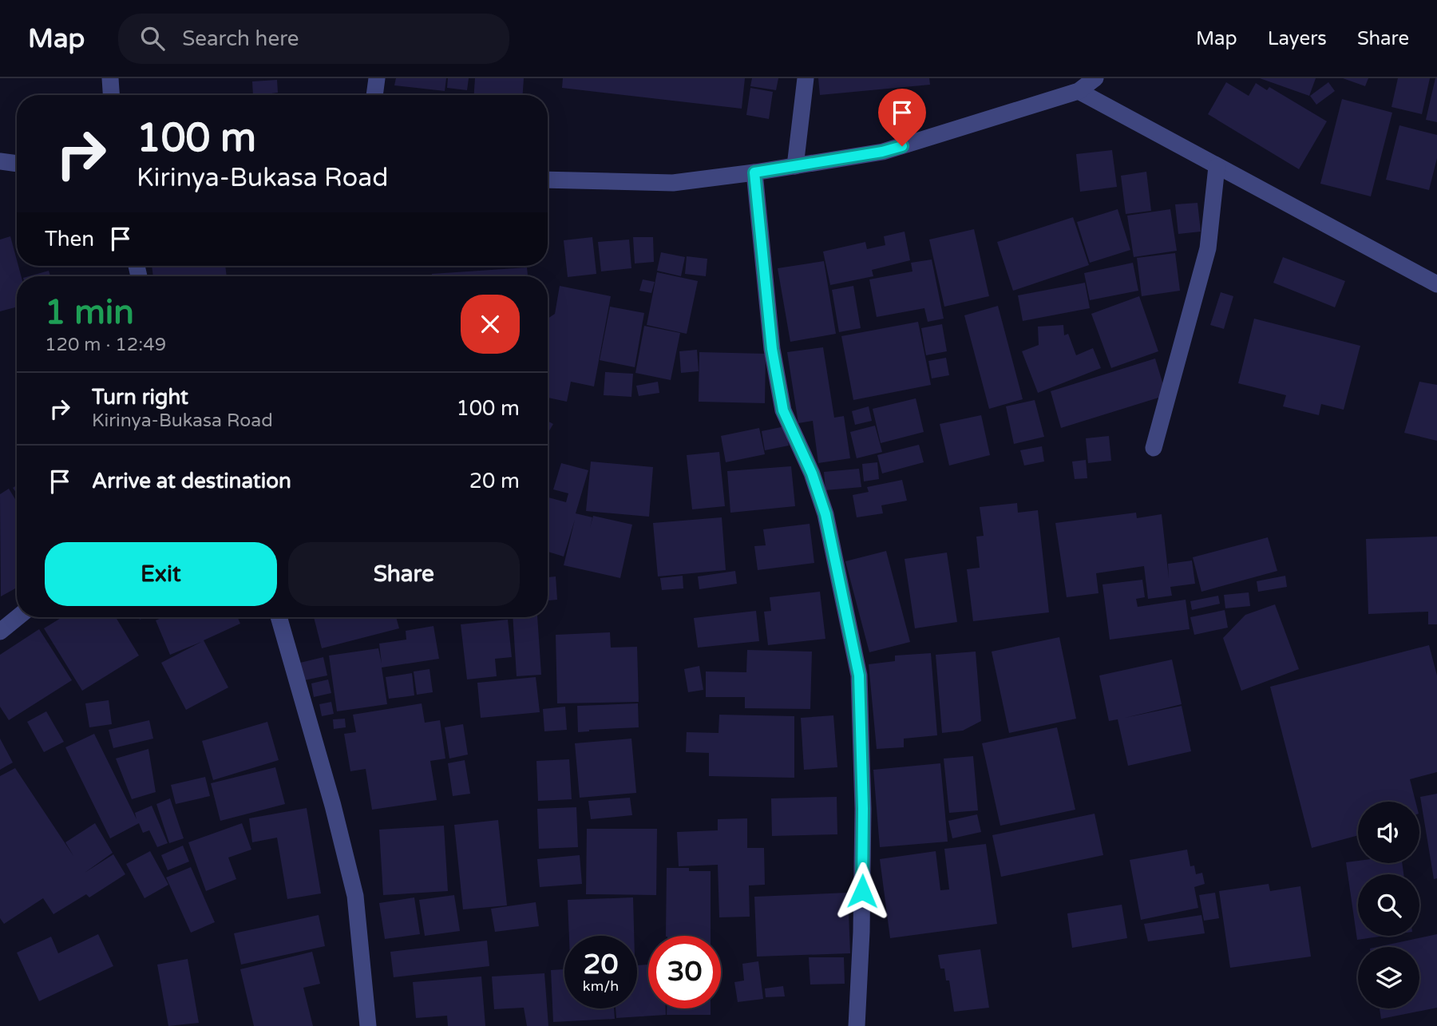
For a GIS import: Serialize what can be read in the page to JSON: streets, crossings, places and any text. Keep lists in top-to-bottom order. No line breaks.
{"page":{"header":"Map","search":"Search here","nav":["Map","Layers","Share"],"turn":["100 m","Kirinya-Bukasa Road"],"then":"Then","heading":["1 min","120 m · 12:49"],"list":[{"name":"Turn right","note":"Kirinya-Bukasa Road","value":"100 m"},{"name":"Arrive at destination","value":"20 m"}],"buttons":["Exit","Share"],"speed":"20 km/h","limit":"30"}}
